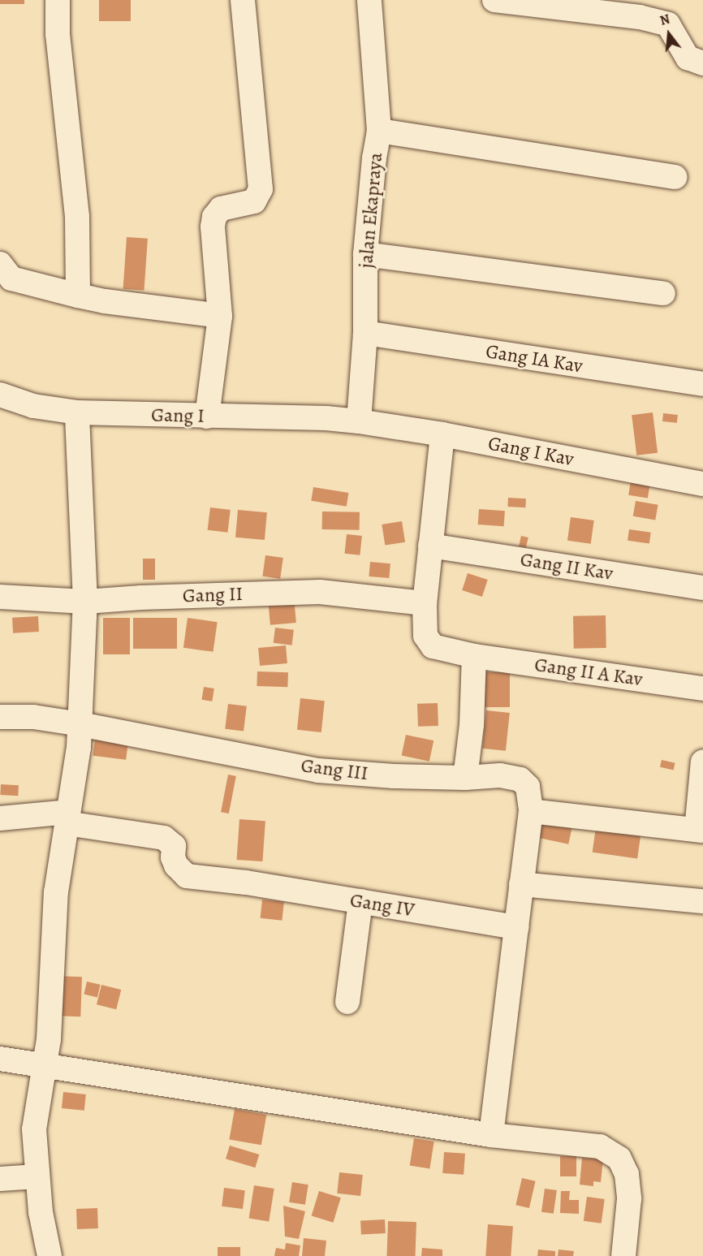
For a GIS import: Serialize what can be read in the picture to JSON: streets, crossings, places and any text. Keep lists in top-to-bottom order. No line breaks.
{"streets":{"street":["jalan Ekapraya","Gang IA Kav","Gang I","Gang I Kav","Gang II Kav","Gang II","Gang II A Kav","Gang III","Gang IV"]},"crossings":[["jalan Ekapraya","Gang IA Kav"],["jalan Ekapraya","Gang I"],["jalan Ekapraya","Gang I Kav"],["Gang I","Gang I Kav"],["Gang I Kav","Gang II A Kav"],["Gang II Kav","Gang II A Kav"],["Gang II","Gang II A Kav"],["Gang III","Gang IV"]],"north":"top"}
